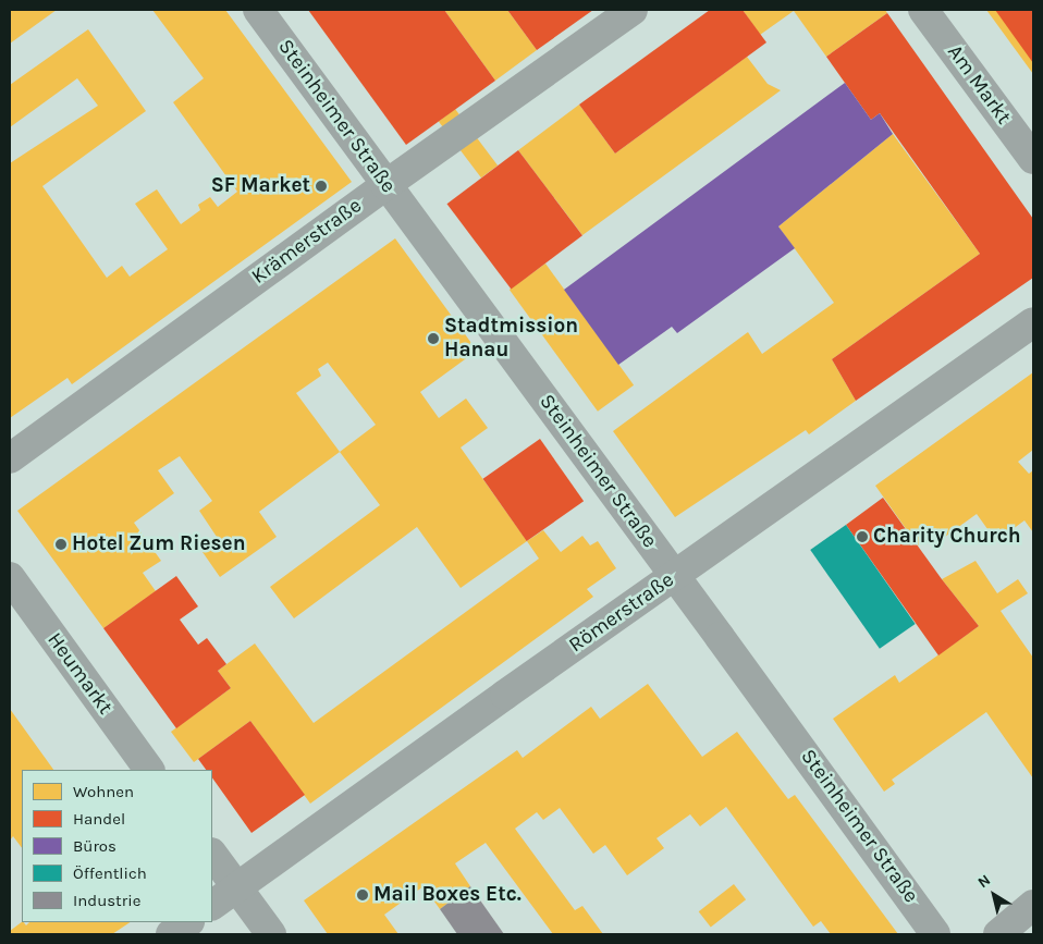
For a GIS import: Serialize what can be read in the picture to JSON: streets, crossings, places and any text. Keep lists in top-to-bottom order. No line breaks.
{"streets":{"street":["Am Markt","Steinheimer Straße","Krämerstraße","Römerstraße","Heumarkt"]},"crossings":[["Steinheimer Straße","Krämerstraße"],["Steinheimer Straße","Römerstraße"]],"places":["SF Market","Stadtmission Hanau","Charity Church","Hotel Zum Riesen","Mail Boxes Etc."],"legend":["Wohnen","Handel","Büros","Öffentlich","Industrie"],"north":"top left"}
